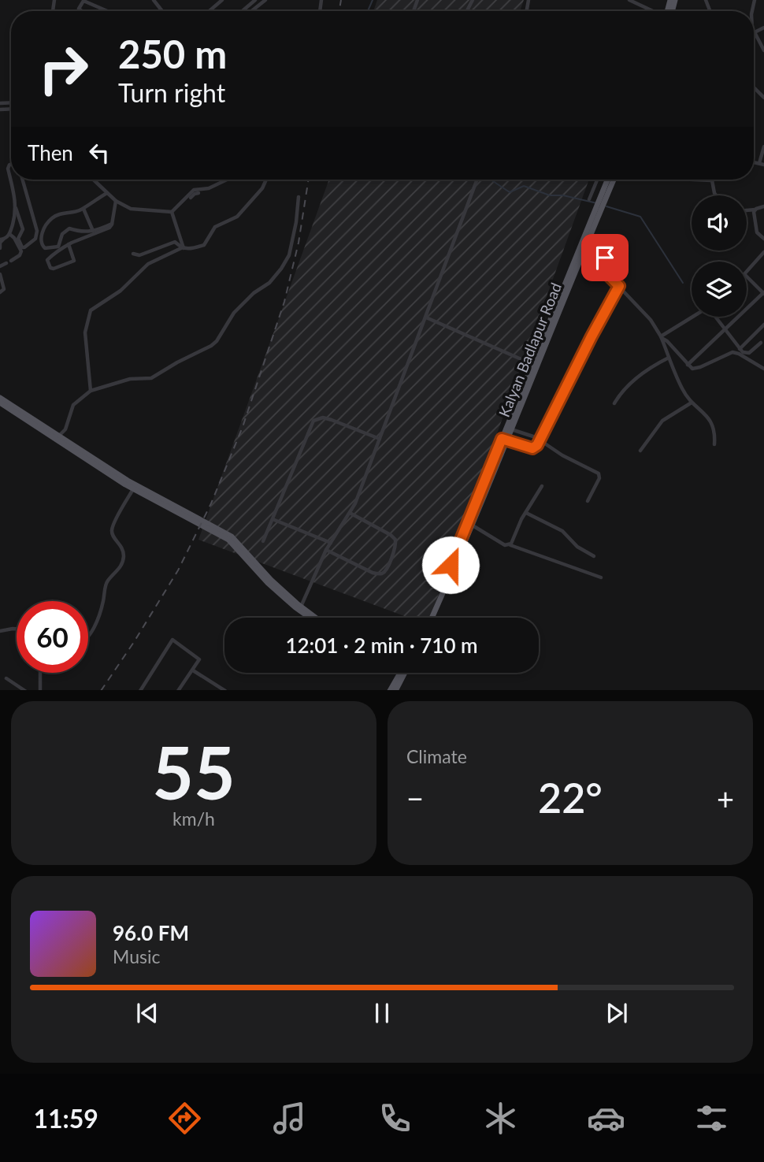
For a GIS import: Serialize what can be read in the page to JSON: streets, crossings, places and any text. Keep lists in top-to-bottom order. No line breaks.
{"streets":{"main road":["Kalyan Badlapur Road"]},"page":{"turn":["250 m","Turn right"],"then":"Then","limit":"60","trip":"12:01 · 2 min · 710 m","tile":[["55","km/h"],"Climate"],"heat":["−","22°","+"],"song":["96.0 FM","Music"],"tabs":"11:59"}}
